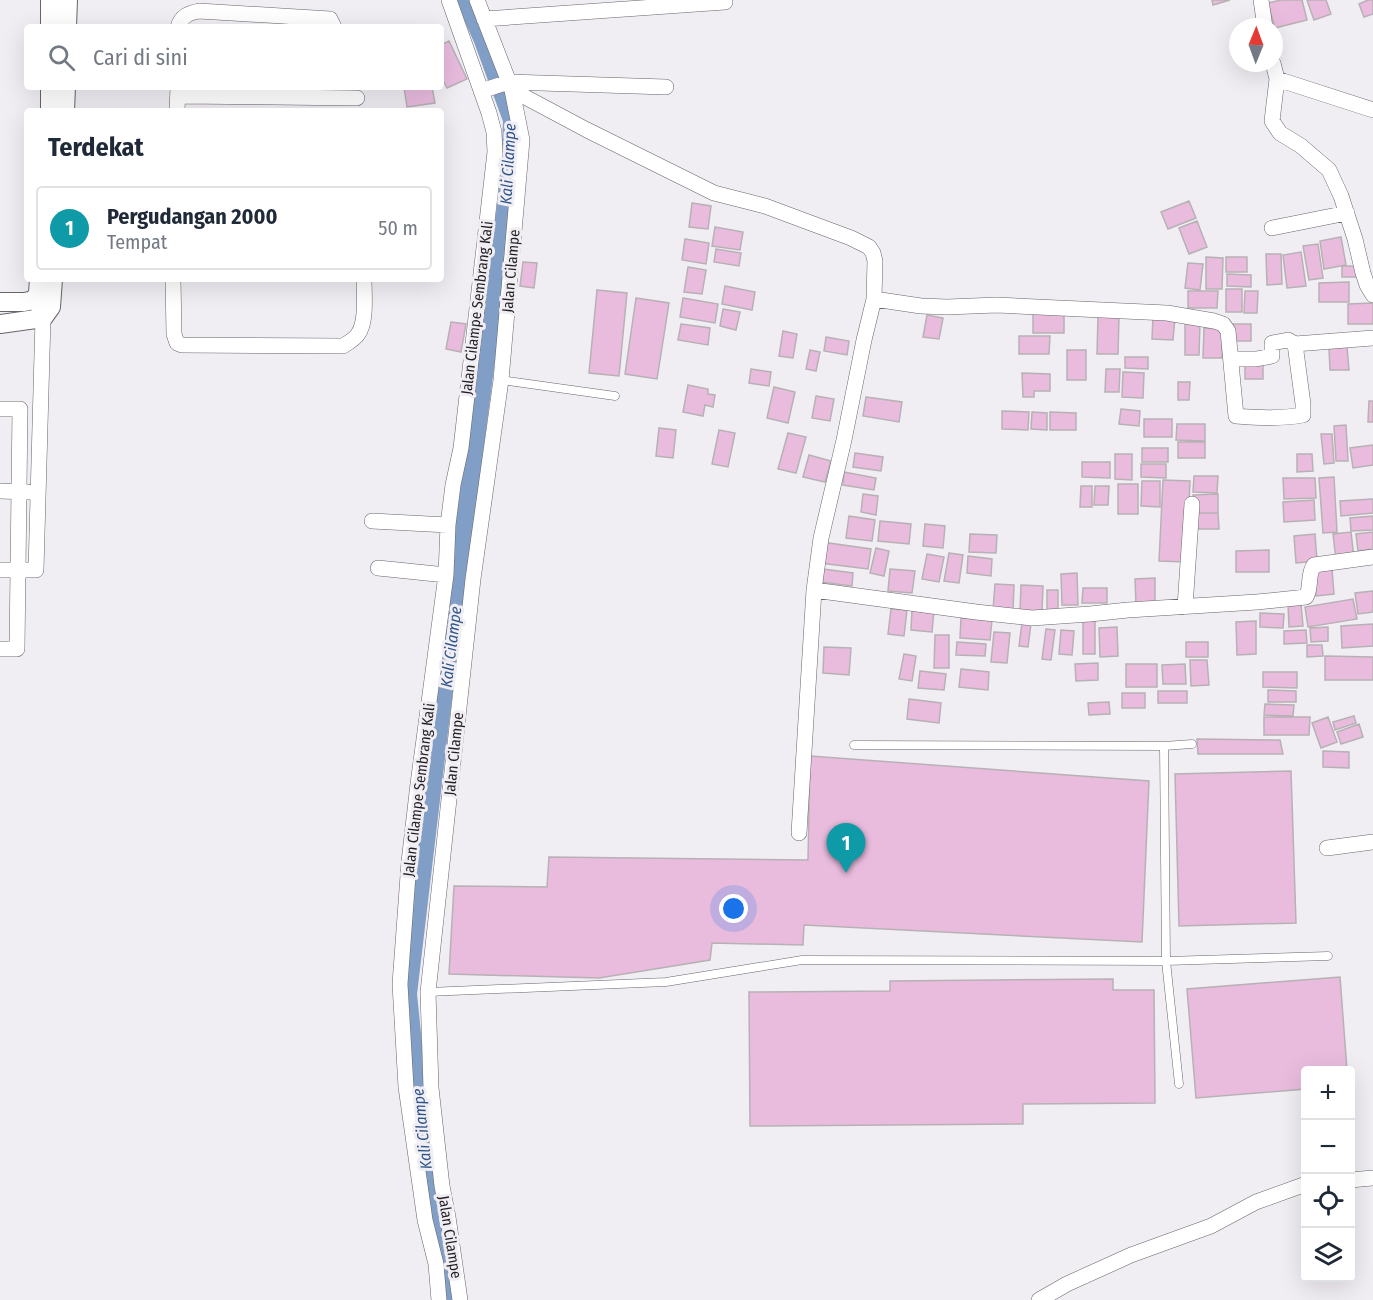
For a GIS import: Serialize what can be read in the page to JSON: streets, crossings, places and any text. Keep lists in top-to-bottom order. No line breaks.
{"streets":{"street":["Jalan Cilampe","Jalan Cilampe Sembrang Kali"]},"water":["Kali Cilampe"],"north":"top","page":{"search":"Cari di sini","heading":"Terdekat","list":[{"mark":"1","name":"Pergudangan 2000","note":"Tempat","value":"50 m"}],"pins":"1","map_buttons":["+","−"]}}
